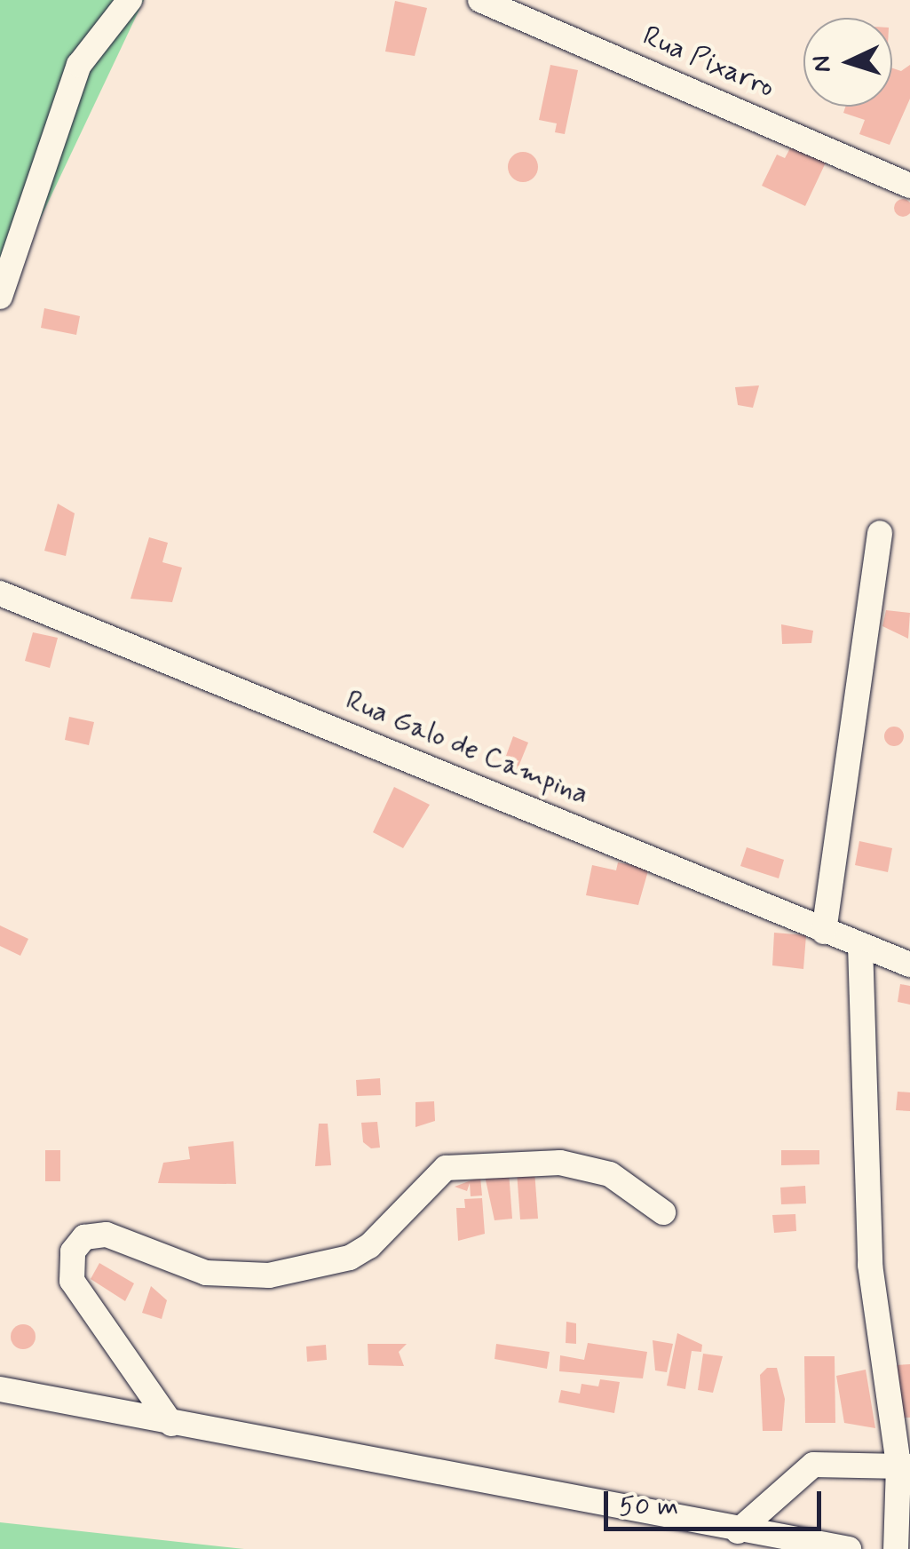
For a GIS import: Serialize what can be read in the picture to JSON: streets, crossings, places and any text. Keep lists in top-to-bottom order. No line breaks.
{"streets":{"street":["Rua Pixarro","Rua Galo de Campina"]},"scale_bar":"50 m","north":"left"}
